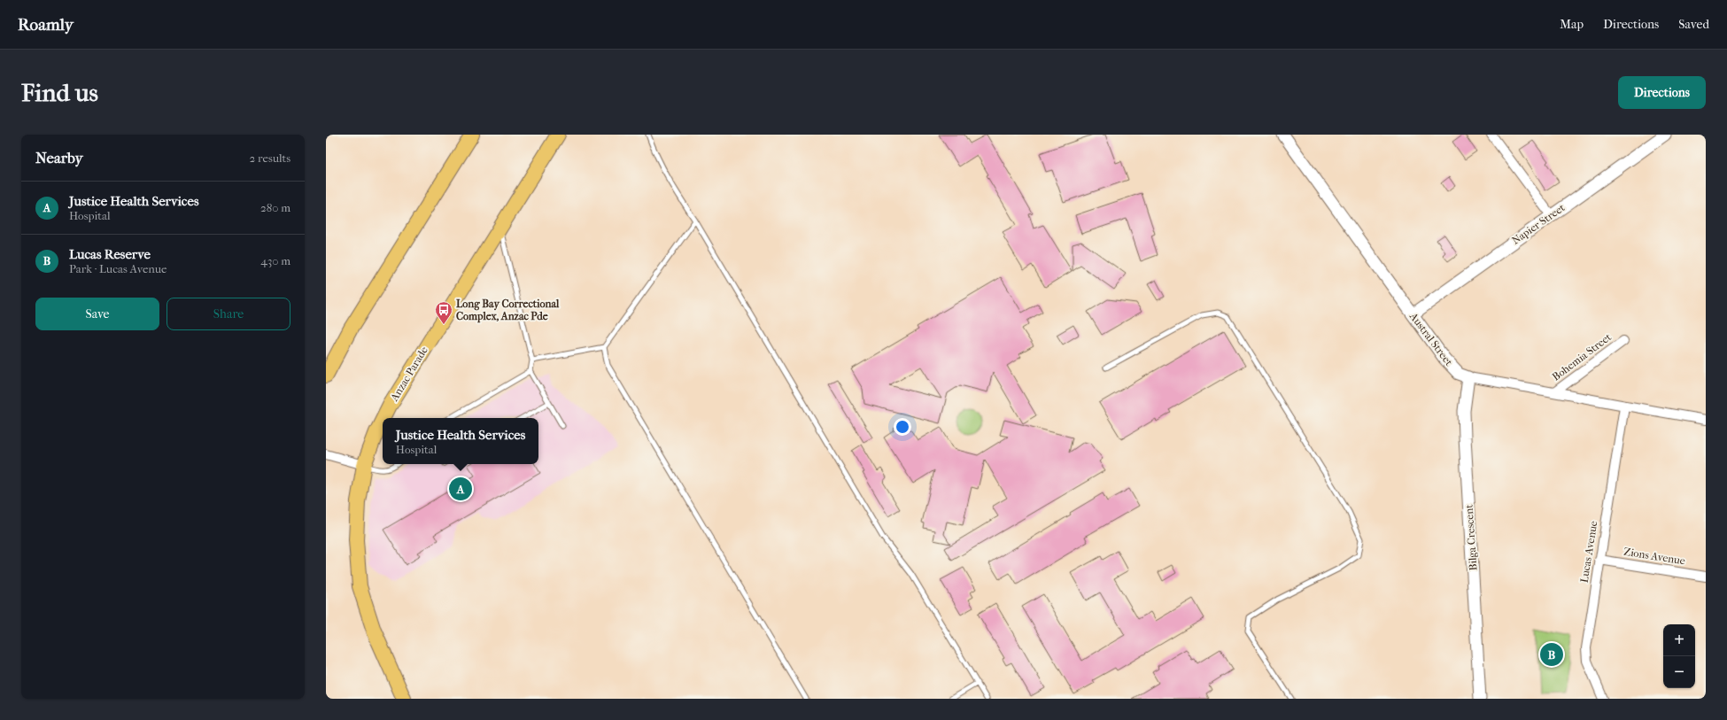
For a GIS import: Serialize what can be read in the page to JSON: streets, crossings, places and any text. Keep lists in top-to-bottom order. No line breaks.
{"streets":{"main road":["Anzac Parade"],"street":["Napier Street","Austral Street","Bohemia Street","Bilga Crescent","Lucas Avenue","Zions Avenue"]},"crossings":[["Napier Street","Austral Street"],["Austral Street","Bohemia Street"],["Austral Street","Bilga Crescent"],["Austral Street","Lucas Avenue"],["Lucas Avenue","Zions Avenue"]],"places":{"bus stop":["Long Bay Correctional Complex, Anzac Pde"]},"page":{"header":"Roamly","nav":["Map","Directions","Saved"],"buttons":["Directions",["Save","Share"]],"title":"Find us","heading":["Nearby","2 results"],"list":[{"mark":"A","name":"Justice Health Services","note":"Hospital","value":"280 m"},{"mark":"B","name":"Lucas Reserve","note":"Park · Lucas Avenue","value":"430 m"}],"popup":["Justice Health Services","Hospital"],"pins":["A","B"],"map_buttons":["+","−"]}}
